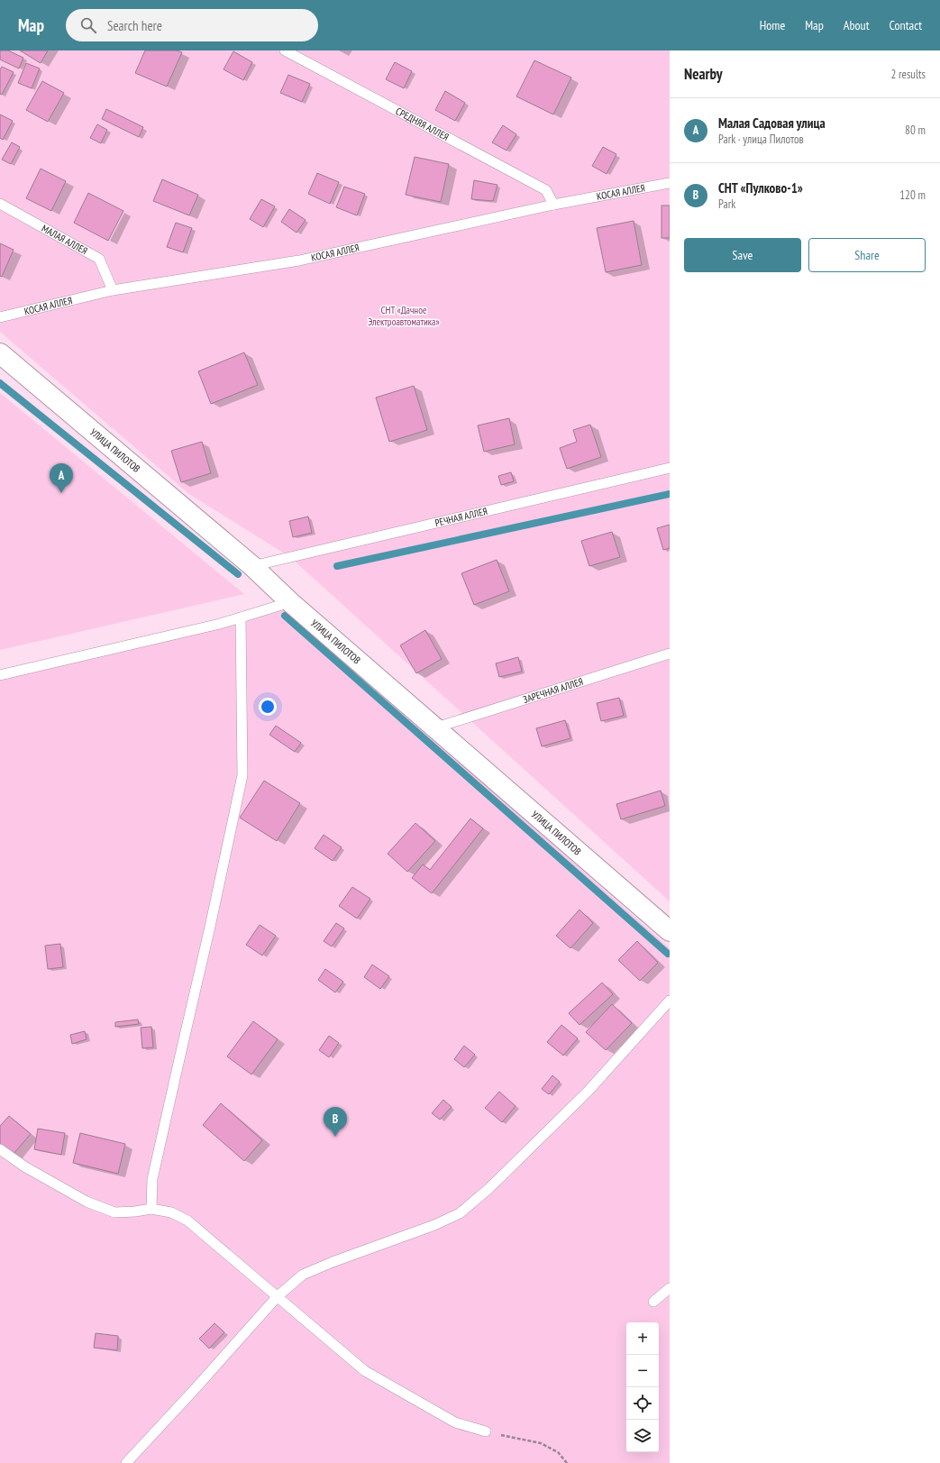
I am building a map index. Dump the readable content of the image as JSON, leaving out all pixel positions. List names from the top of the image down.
{
  "streets": {
    "street": ["УЛИЦА ПИЛОТОВ"],
    "lane": [
      "СРЕДНЯЯ АЛЛЕЯ",
      "КОСАЯ АЛЛЕЯ",
      "МАЛАЯ АЛЛЕЯ",
      "РЕЧНАЯ АЛЛЕЯ",
      "ЗАРЕЧНАЯ АЛЛЕЯ"
    ]
  },
  "crossings": [
    ["СРЕДНЯЯ АЛЛЕЯ", "КОСАЯ АЛЛЕЯ"],
    ["КОСАЯ АЛЛЕЯ", "МАЛАЯ АЛЛЕЯ"],
    ["УЛИЦА ПИЛОТОВ", "РЕЧНАЯ АЛЛЕЯ"],
    ["УЛИЦА ПИЛОТОВ", "ЗАРЕЧНАЯ АЛЛЕЯ"]
  ],
  "parks": ["СНТ «Дачное Электроавтоматика»"],
  "page": {
    "header": "Map",
    "search": "Search here",
    "nav": [
      "Home",
      "Map",
      "About",
      "Contact"
    ],
    "heading": ["Nearby", "2 results"],
    "list": [
      {
        "mark": "A",
        "name": "Малая Садовая улица",
        "note": "Park · улица Пилотов",
        "value": "80 m"
      },
      {
        "mark": "B",
        "name": "СНТ «Пулково-1»",
        "note": "Park",
        "value": "120 m"
      }
    ],
    "buttons": ["Save", "Share"],
    "pins": ["A", "B"],
    "map_buttons": ["+", "−"]
  }
}
